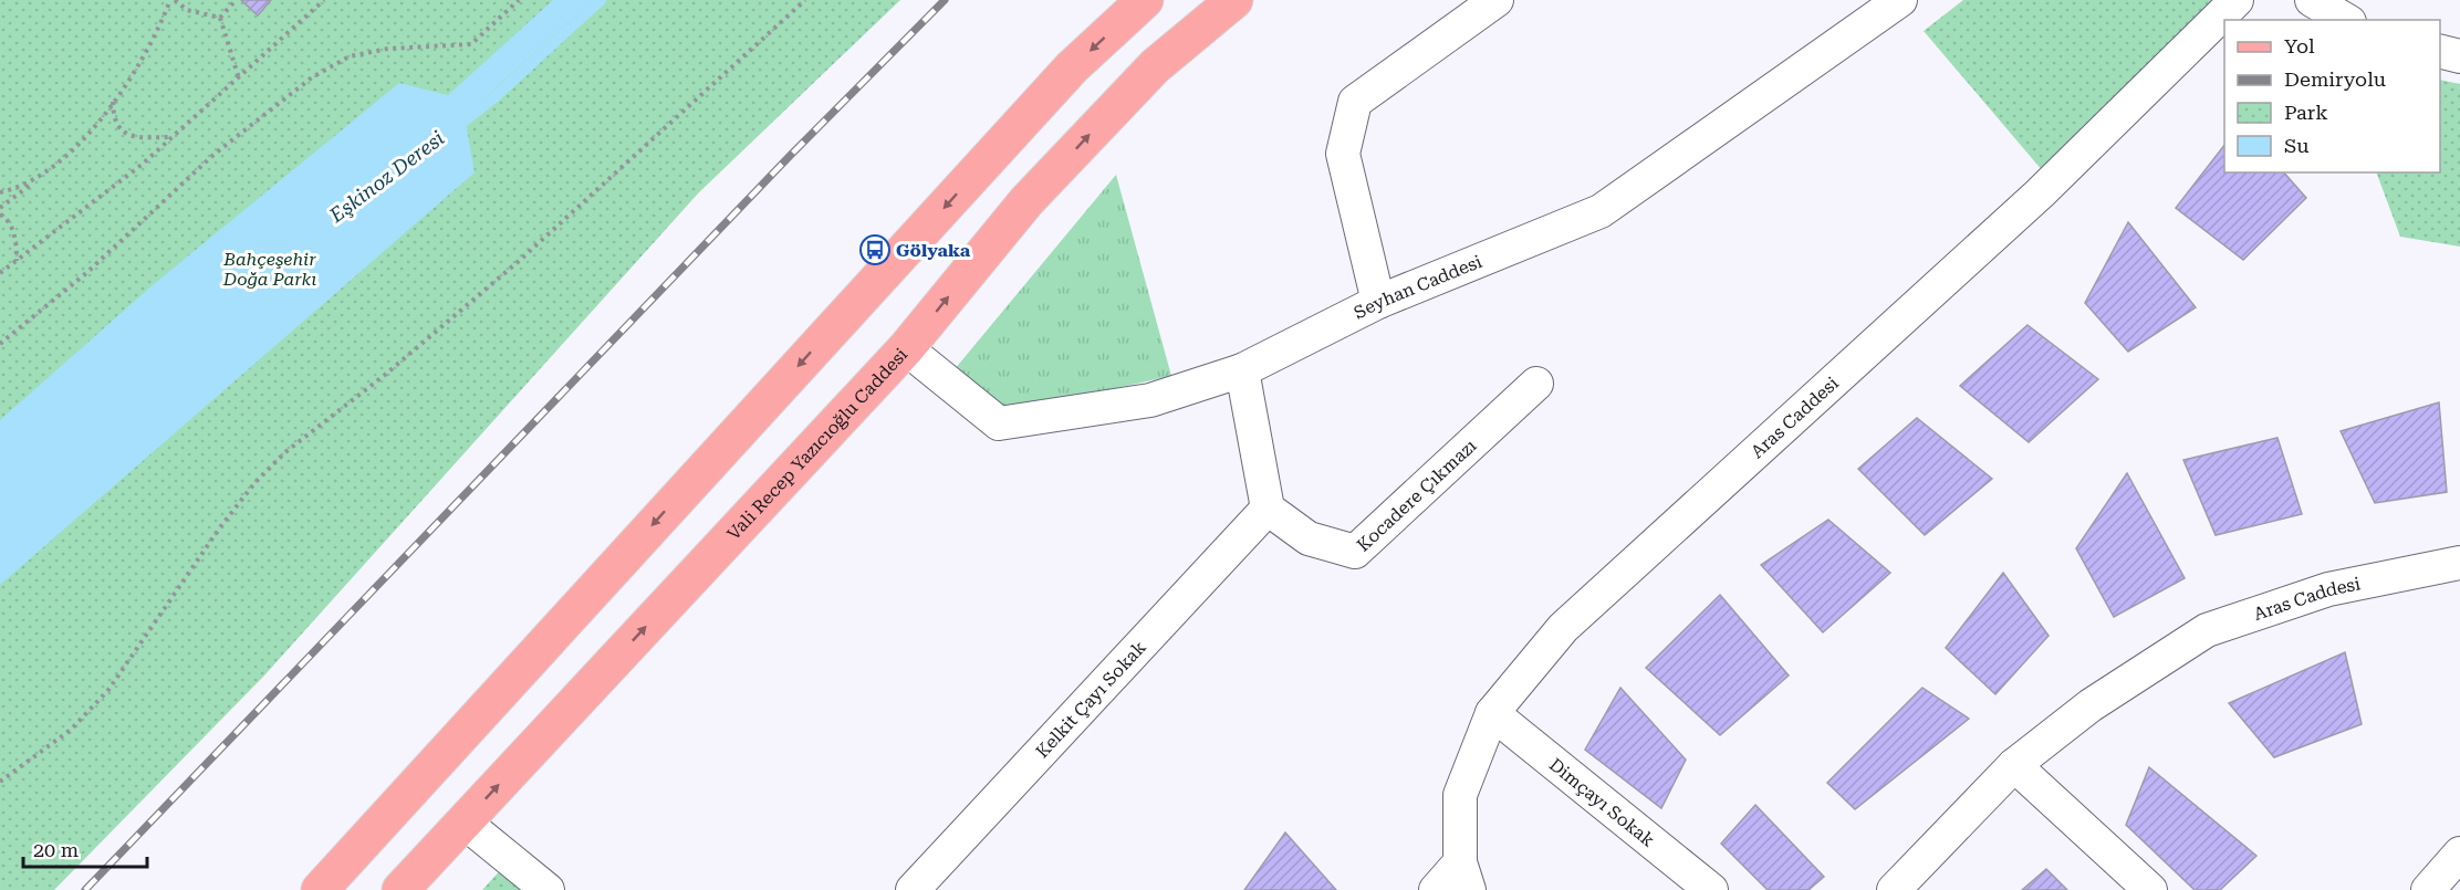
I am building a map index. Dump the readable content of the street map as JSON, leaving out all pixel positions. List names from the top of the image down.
{
  "streets": {
    "main road": ["Vali Recep Yazıcıoğlu Caddesi"],
    "street": [
      "Seyhan Caddesi",
      "Aras Caddesi",
      "Kocadere Çıkmazı",
      "Kelkit Çayı Sokak",
      "Dimçayı Sokak"
    ]
  },
  "crossings": [
    ["Seyhan Caddesi", "Vali Recep Yazıcıoğlu Caddesi"],
    ["Aras Caddesi", "Dimçayı Sokak"],
    ["Kocadere Çıkmazı", "Kelkit Çayı Sokak"]
  ],
  "water": ["Eşkinoz Deresi"],
  "parks": ["Bahçeşehir Doğa Parkı"],
  "places": {
    "bus stop": ["Gölyaka"]
  },
  "legend": [
    "Yol",
    "Demiryolu",
    "Park",
    "Su"
  ],
  "scale_bar": "20 m"
}
